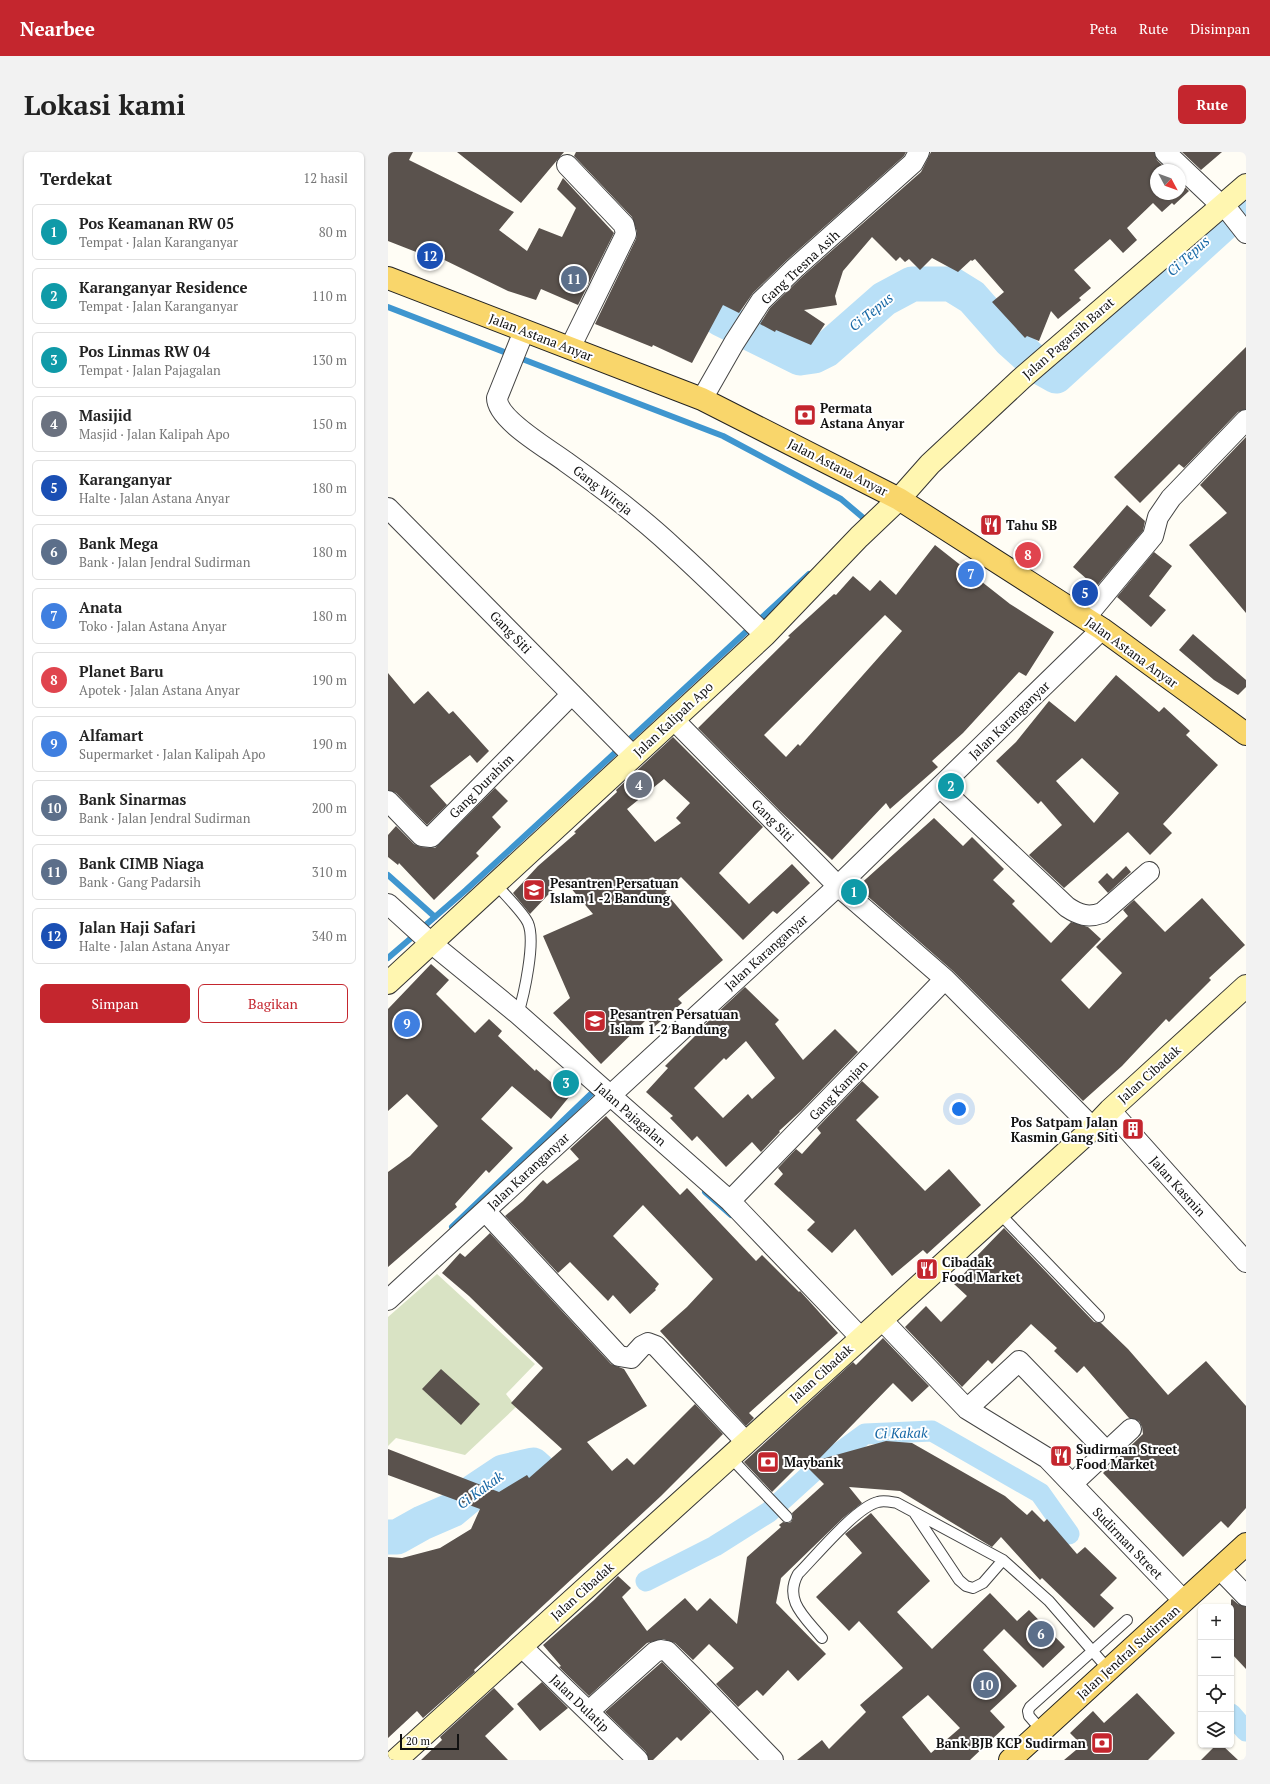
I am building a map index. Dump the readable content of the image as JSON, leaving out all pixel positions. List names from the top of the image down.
{
  "streets": {
    "main road": ["Jalan Astana Anyar", "Jalan Jendral Sudirman"],
    "street": [
      "Gang Tresna Asih",
      "Jalan Pagarsih Barat",
      "Gang Wireja",
      "Gang Siti",
      "Jalan Kalipah Apo",
      "Jalan Karanganyar",
      "Gang Durahim",
      "Jalan Cibadak",
      "Gang Kamjan",
      "Jalan Pajagalan",
      "Jalan Kasmin",
      "Sudirman Street",
      "Jalan Dulatip"
    ]
  },
  "crossings": [
    ["Gang Tresna Asih", "Jalan Astana Anyar"],
    ["Jalan Astana Anyar", "Jalan Pagarsih Barat"],
    ["Jalan Astana Anyar", "Gang Wireja"],
    ["Jalan Astana Anyar", "Jalan Kalipah Apo"],
    ["Jalan Astana Anyar", "Jalan Karanganyar"],
    ["Jalan Pagarsih Barat", "Jalan Kalipah Apo"],
    ["Gang Wireja", "Jalan Kalipah Apo"],
    ["Gang Siti", "Jalan Kalipah Apo"],
    ["Gang Siti", "Jalan Karanganyar"],
    ["Gang Siti", "Gang Durahim"],
    ["Gang Siti", "Jalan Cibadak"],
    ["Gang Siti", "Gang Kamjan"],
    ["Jalan Kalipah Apo", "Jalan Pajagalan"],
    ["Jalan Karanganyar", "Jalan Pajagalan"],
    ["Jalan Cibadak", "Jalan Pajagalan"],
    ["Jalan Cibadak", "Jalan Kasmin"],
    ["Jalan Cibadak", "Sudirman Street"],
    ["Jalan Cibadak", "Jalan Dulatip"],
    ["Gang Kamjan", "Jalan Pajagalan"],
    ["Sudirman Street", "Jalan Jendral Sudirman"]
  ],
  "water": ["Ci Tepus", "Ci Kakak"],
  "places": {
    "bank": ["Permata Astana Anyar", "Maybank", "Bank BJB KCP Sudirman"],
    "restaurant": ["Tahu SB", "Cibadak Food Market", "Sudirman Street Food Market"],
    "school or university": ["Pesantren Persatuan Islam 1 -2 Bandung", "Pesantren Persatuan Islam 1-2 Bandung"],
    "building": ["Pos Satpam Jalan Kasmin Gang Siti"]
  },
  "scale_bar": "20 m",
  "north": "bottom right",
  "page": {
    "header": "Nearbee",
    "nav": ["Peta", "Rute", "Disimpan"],
    "buttons": [
      "Rute",
      ["Simpan", "Bagikan"]
    ],
    "title": "Lokasi kami",
    "heading": ["Terdekat", "12 hasil"],
    "list": [
      {
        "mark": "1",
        "name": "Pos Keamanan RW 05",
        "note": "Tempat · Jalan Karanganyar",
        "value": "80 m"
      },
      {
        "mark": "2",
        "name": "Karanganyar Residence",
        "note": "Tempat · Jalan Karanganyar",
        "value": "110 m"
      },
      {
        "mark": "3",
        "name": "Pos Linmas RW 04",
        "note": "Tempat · Jalan Pajagalan",
        "value": "130 m"
      },
      {
        "mark": "4",
        "name": "Masijid",
        "note": "Masjid · Jalan Kalipah Apo",
        "value": "150 m"
      },
      {
        "mark": "5",
        "name": "Karanganyar",
        "note": "Halte · Jalan Astana Anyar",
        "value": "180 m"
      },
      {
        "mark": "6",
        "name": "Bank Mega",
        "note": "Bank · Jalan Jendral Sudirman",
        "value": "180 m"
      },
      {
        "mark": "7",
        "name": "Anata",
        "note": "Toko · Jalan Astana Anyar",
        "value": "180 m"
      },
      {
        "mark": "8",
        "name": "Planet Baru",
        "note": "Apotek · Jalan Astana Anyar",
        "value": "190 m"
      },
      {
        "mark": "9",
        "name": "Alfamart",
        "note": "Supermarket · Jalan Kalipah Apo",
        "value": "190 m"
      },
      {
        "mark": "10",
        "name": "Bank Sinarmas",
        "note": "Bank · Jalan Jendral Sudirman",
        "value": "200 m"
      },
      {
        "mark": "11",
        "name": "Bank CIMB Niaga",
        "note": "Bank · Gang Padarsih",
        "value": "310 m"
      },
      {
        "mark": "12",
        "name": "Jalan Haji Safari",
        "note": "Halte · Jalan Astana Anyar",
        "value": "340 m"
      }
    ],
    "pins": [
      "12",
      "11",
      "8",
      "7",
      "5",
      "4",
      "2",
      "1",
      "9",
      "3",
      "6",
      "10"
    ],
    "map_buttons": ["+", "−"],
    "scale": "20 m"
  }
}
